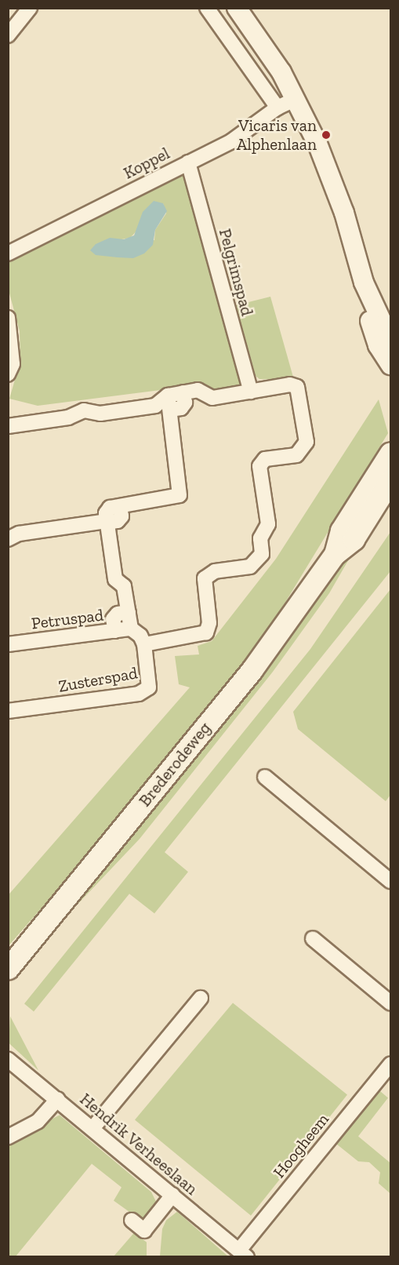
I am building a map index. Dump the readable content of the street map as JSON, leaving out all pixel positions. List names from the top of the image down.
{
  "streets": {
    "main road": ["Brederodeweg"],
    "street": [
      "Koppel",
      "Pelgrimspad",
      "Petruspad",
      "Zusterspad",
      "Hendrik Verheeslaan",
      "Hoogheem"
    ]
  },
  "crossings": [
    ["Koppel", "Pelgrimspad"],
    ["Hendrik Verheeslaan", "Hoogheem"]
  ],
  "places": ["Vicaris van Alphenlaan"]
}
